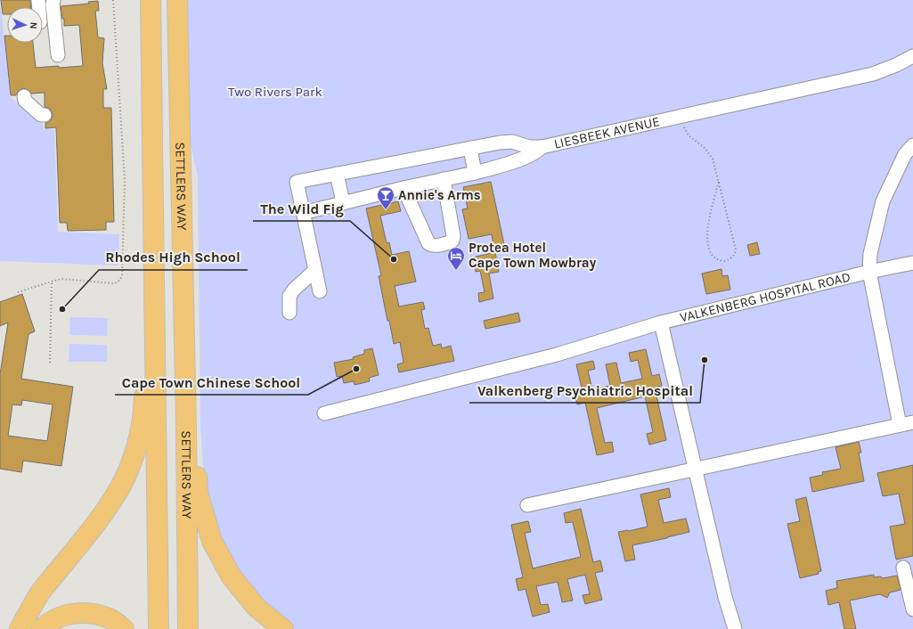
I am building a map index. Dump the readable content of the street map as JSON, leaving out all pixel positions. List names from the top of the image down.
{
  "streets": {
    "highway": ["SETTLERS WAY"],
    "lane": ["LIESBEEK AVENUE", "VALKENBERG HOSPITAL ROAD"]
  },
  "parks": ["Two Rivers Park"],
  "places": {
    "bar": ["Annie's Arms"],
    "other": [
      "The Wild Fig",
      "Rhodes High School",
      "Valkenberg Psychiatric Hospital",
      "Cape Town Chinese School"
    ],
    "hotel": ["Protea Hotel Cape Town Mowbray"]
  },
  "north": "right"
}
